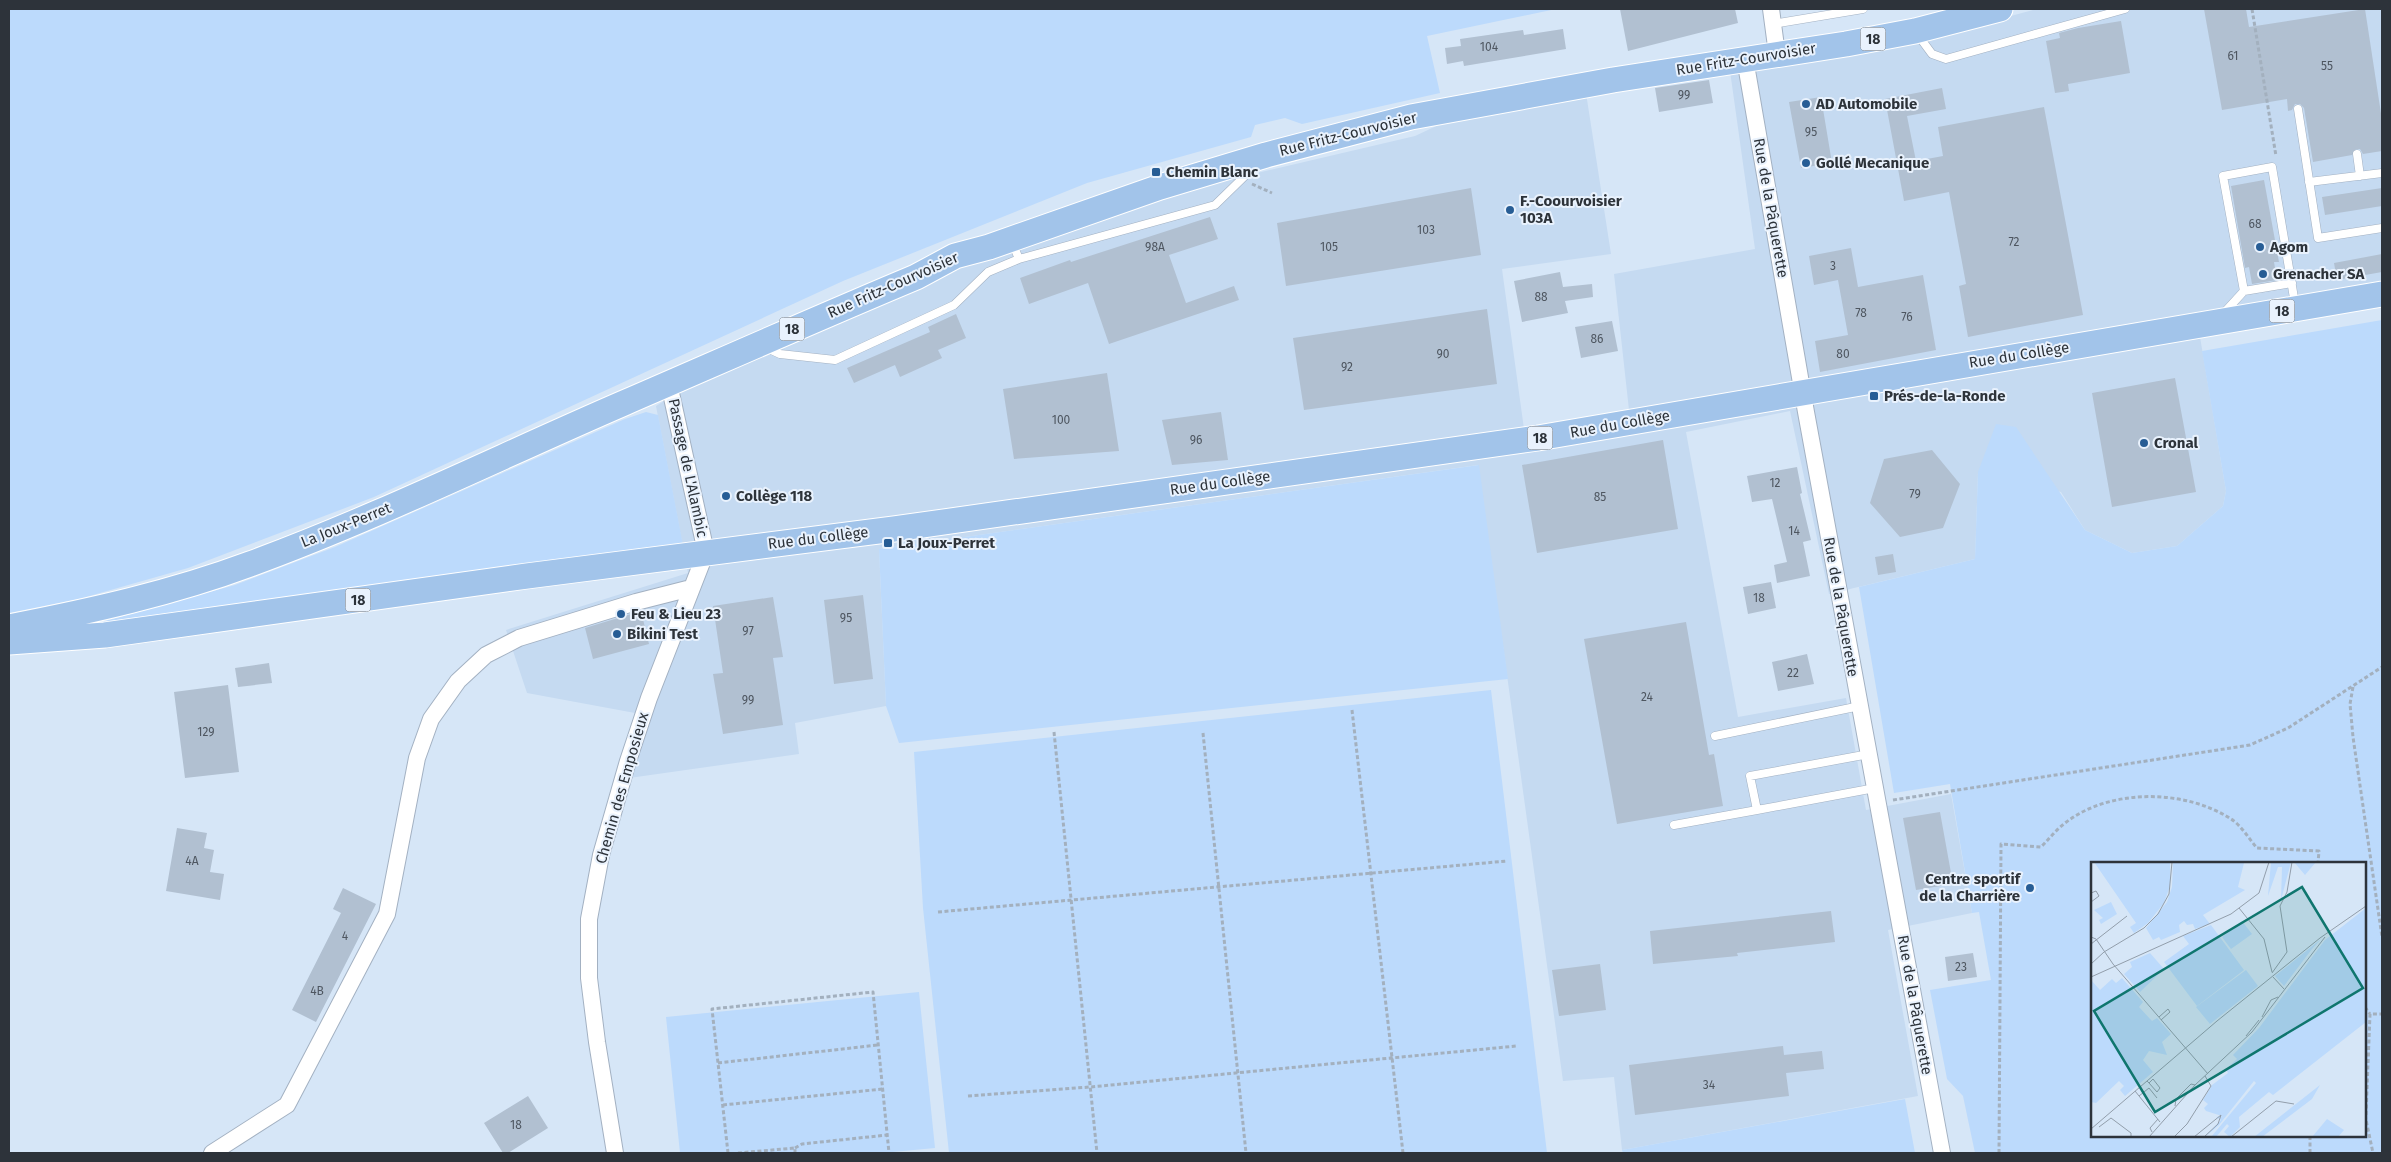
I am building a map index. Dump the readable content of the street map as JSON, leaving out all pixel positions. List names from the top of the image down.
{
  "streets": {
    "main road": [
      "18",
      "Rue Fritz-Courvoisier",
      "Rue du Collège",
      "La Joux-Perret"
    ],
    "street": ["Rue de la Pâquerette", "Passage de L'Alambic", "Chemin des Emposieux"]
  },
  "crossings": [
    ["18", "Rue du Collège"],
    ["18", "Passage de L'Alambic"],
    ["18", "Chemin des Emposieux"],
    ["Rue Fritz-Courvoisier", "Rue de la Pâquerette"],
    ["Rue Fritz-Courvoisier", "Passage de L'Alambic"],
    ["Rue Fritz-Courvoisier", "La Joux-Perret"],
    ["Rue de la Pâquerette", "Rue du Collège"],
    ["Rue du Collège", "Passage de L'Alambic"],
    ["Rue du Collège", "Chemin des Emposieux"],
    ["Passage de L'Alambic", "La Joux-Perret"],
    ["Passage de L'Alambic", "Chemin des Emposieux"]
  ],
  "places": {
    "other": [
      "AD Automobile",
      "Gollé Mecanique",
      "F.-Coourvoisier 103A",
      "Agom",
      "Grenacher SA",
      "Cronal",
      "Collège 118",
      "Feu & Lieu 23",
      "Bikini Test",
      "Centre sportif de la Charrière"
    ],
    "transit": ["Chemin Blanc", "Prés-de-la-Ronde", "La Joux-Perret"]
  },
  "house_numbers": [
    "104",
    "61",
    "55",
    "99",
    "95",
    "68",
    "103",
    "72",
    "98A",
    "105",
    "3",
    "88",
    "78",
    "76",
    "86",
    "90",
    "80",
    "92",
    "100",
    "96",
    "12",
    "79",
    "85",
    "14",
    "18",
    "95",
    "97",
    "22",
    "24",
    "99",
    "129",
    "4A",
    "4",
    "23",
    "4B",
    "34",
    "18"
  ]
}
